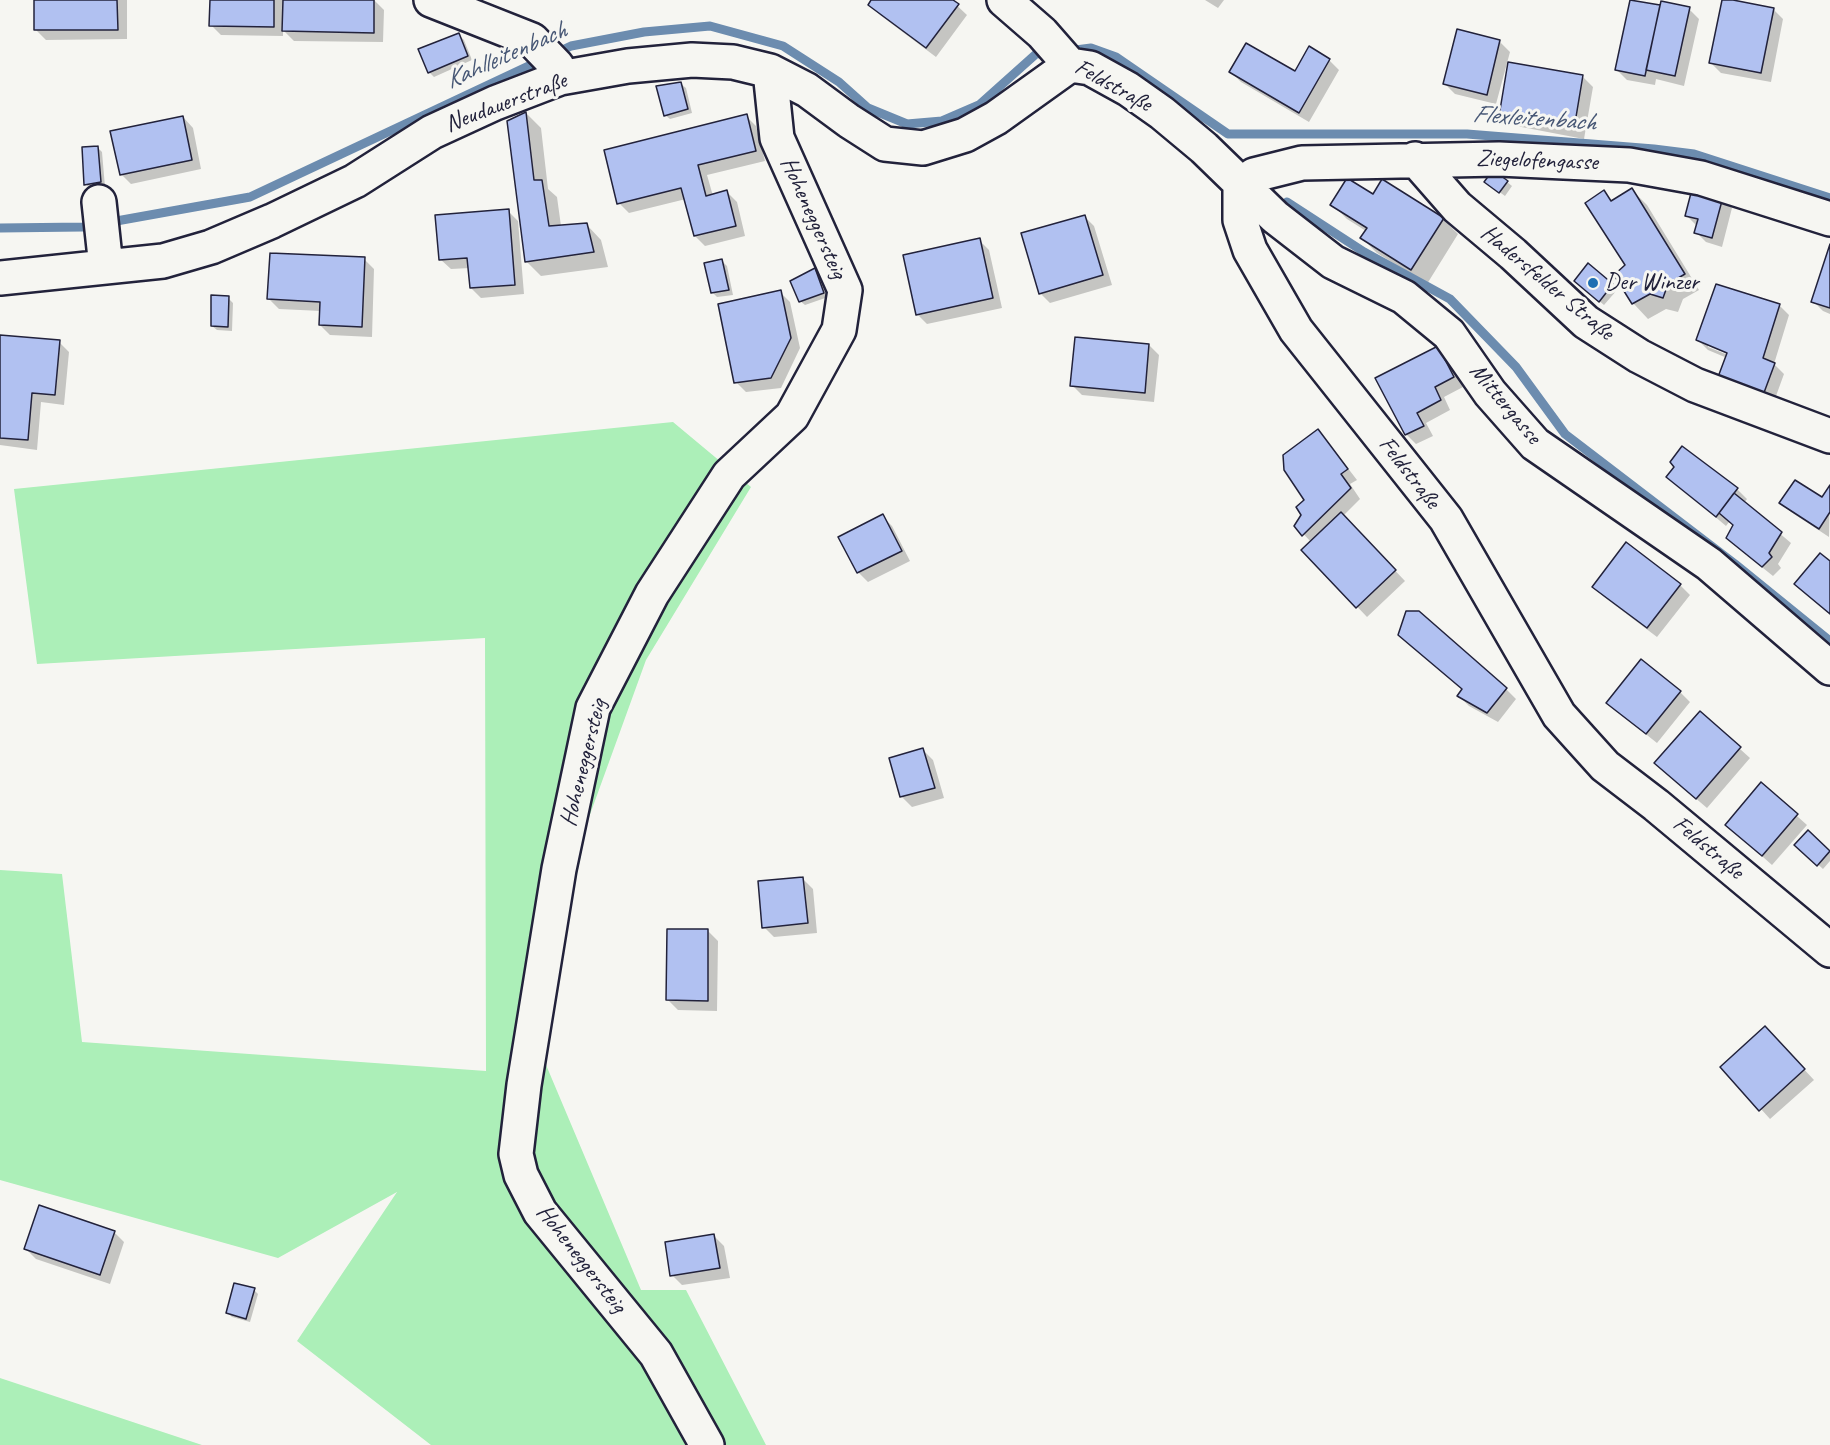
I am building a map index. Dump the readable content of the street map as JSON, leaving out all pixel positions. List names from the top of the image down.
{
  "streets": {
    "street": [
      "Feldstraße",
      "Neudauerstraße",
      "Ziegelofengasse",
      "Hoheneggersteig",
      "Hadersfelder Straße",
      "Mittergasse"
    ]
  },
  "crossings": [
    ["Feldstraße", "Neudauerstraße"],
    ["Feldstraße", "Ziegelofengasse"],
    ["Feldstraße", "Mittergasse"],
    ["Neudauerstraße", "Hoheneggersteig"],
    ["Ziegelofengasse", "Hadersfelder Straße"],
    ["Ziegelofengasse", "Mittergasse"]
  ],
  "water": ["Kahlleitenbach", "Flexleitenbach"],
  "places": ["Der Winzer"]
}
